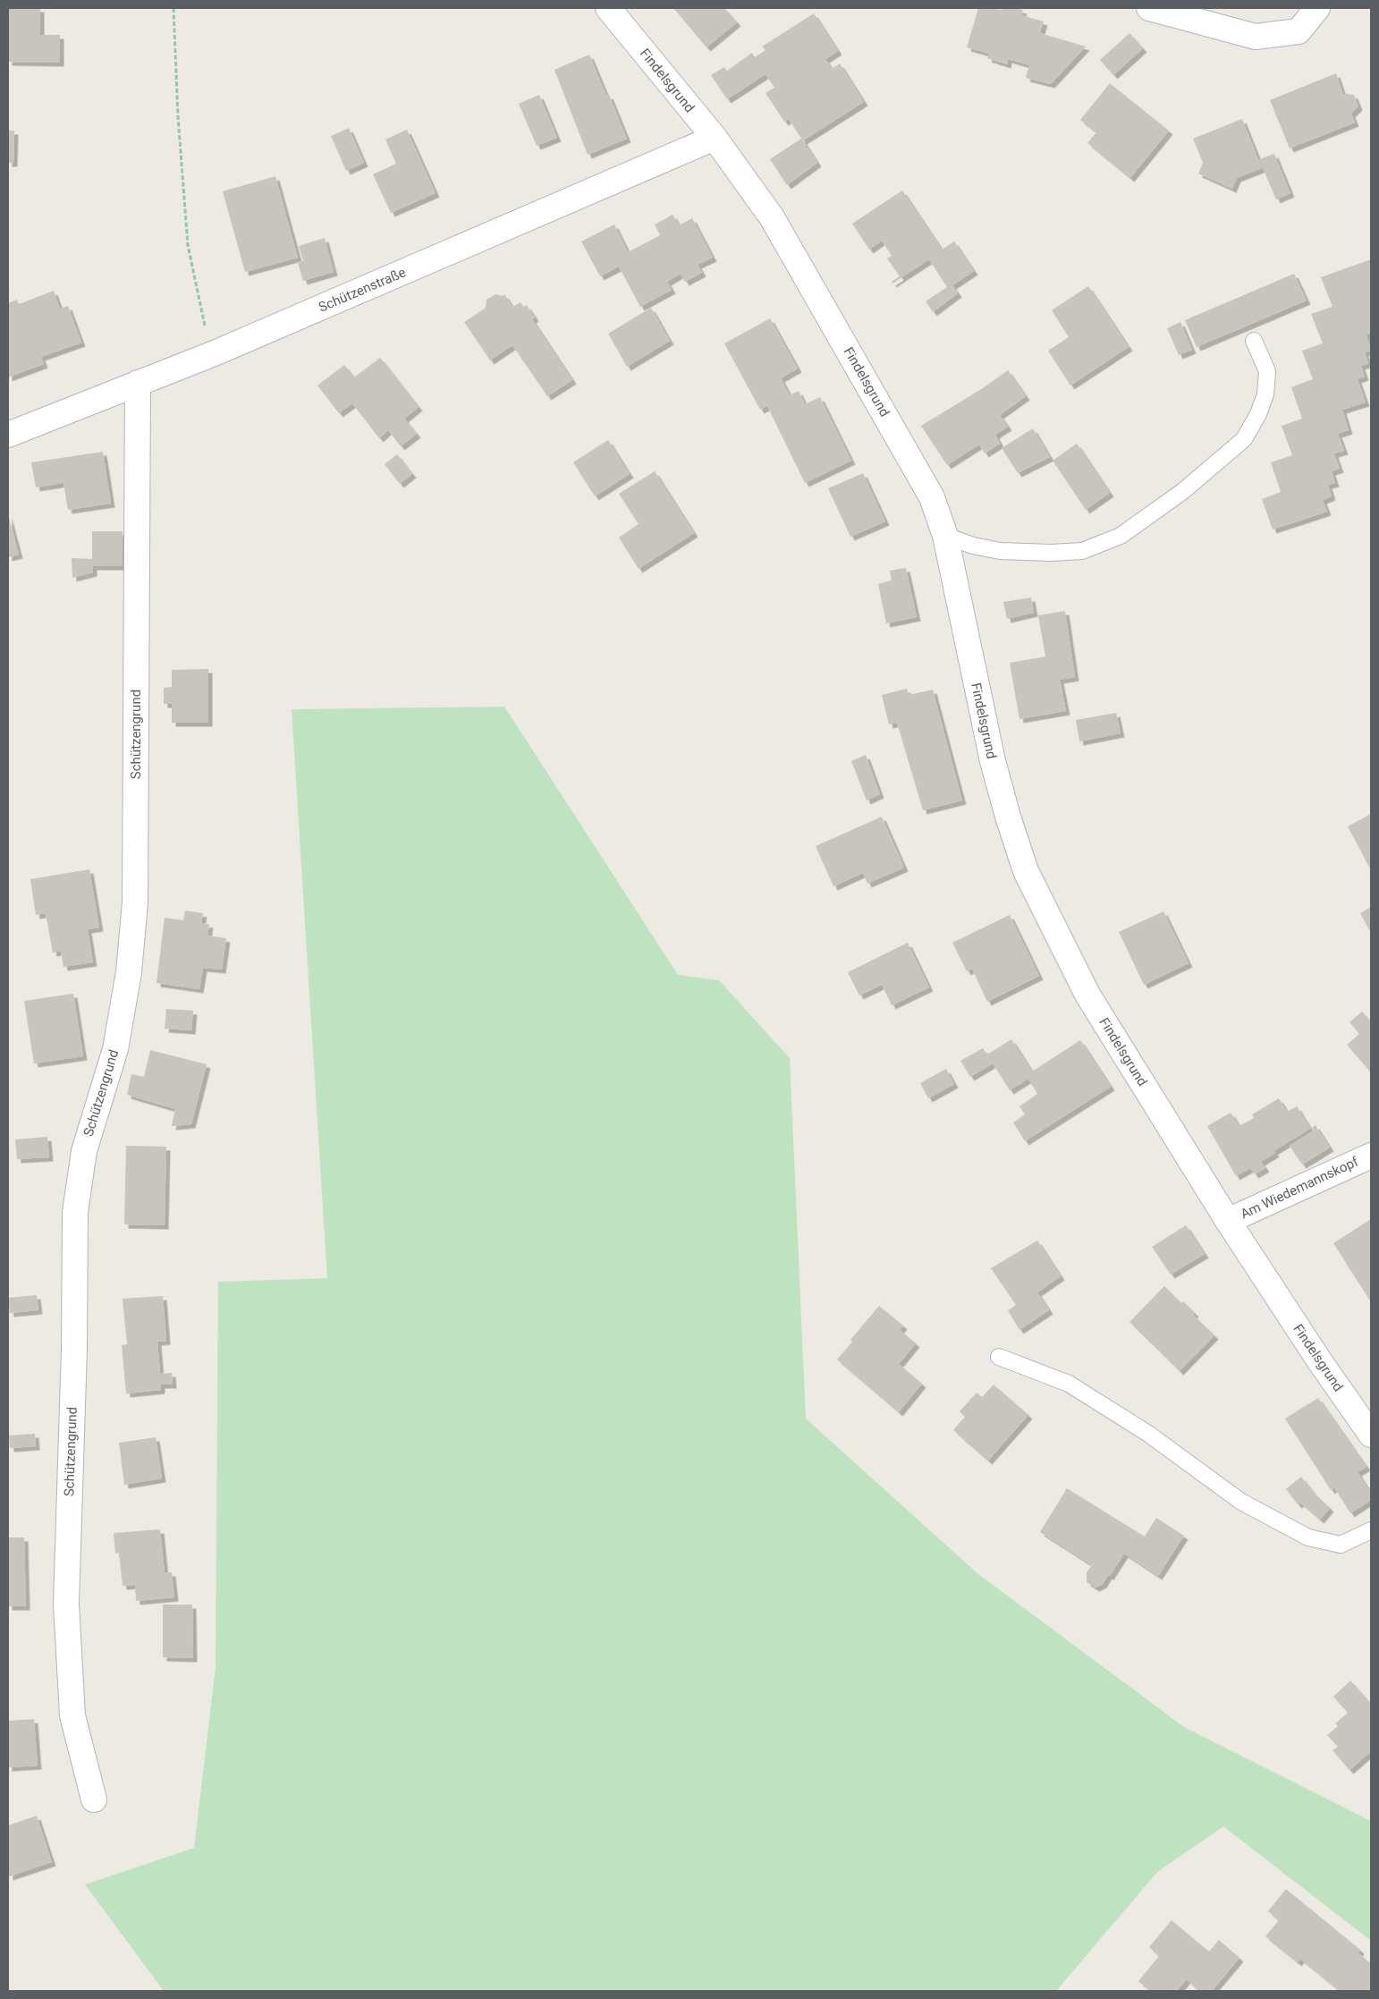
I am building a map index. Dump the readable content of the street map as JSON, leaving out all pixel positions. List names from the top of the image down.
{
  "streets": {
    "street": [
      "Findelsgrund",
      "Schützenstraße",
      "Schützengrund",
      "Am Wiedemannskopf"
    ]
  },
  "crossings": [
    ["Findelsgrund", "Schützenstraße"],
    ["Findelsgrund", "Am Wiedemannskopf"],
    ["Schützenstraße", "Schützengrund"]
  ]
}
